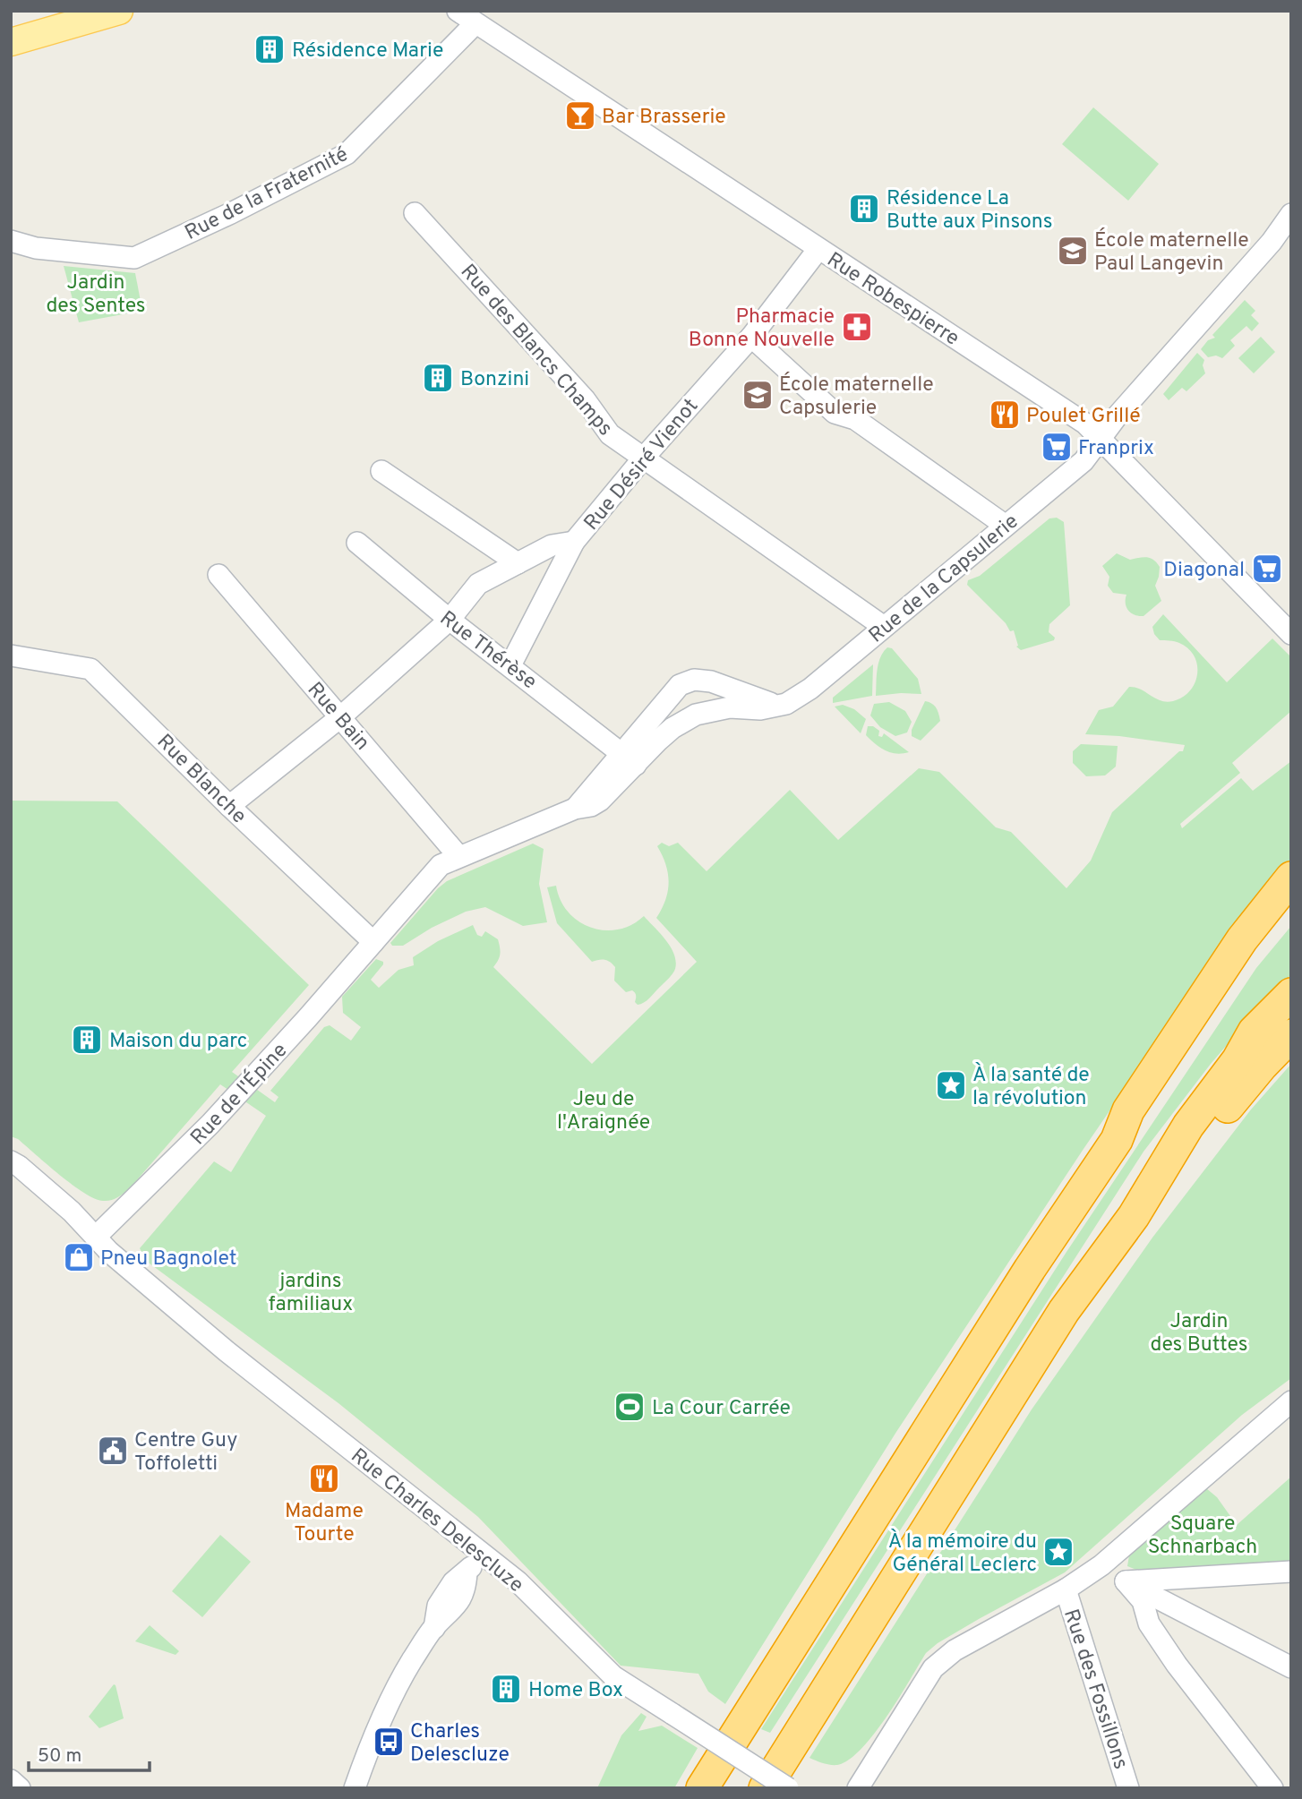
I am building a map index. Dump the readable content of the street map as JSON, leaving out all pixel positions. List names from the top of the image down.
{
  "streets": {
    "street": [
      "Rue de la Fraternité",
      "Rue Robespierre",
      "Rue des Blancs Champs",
      "Rue Désiré Vienot",
      "Rue de la Capsulerie",
      "Rue Thérèse",
      "Rue Bain",
      "Rue Blanche",
      "Rue de l'Épine",
      "Rue Charles Delescluze",
      "Rue des Fossillons"
    ]
  },
  "crossings": [
    ["Rue de la Fraternité", "Rue Robespierre"],
    ["Rue Robespierre", "Rue Désiré Vienot"],
    ["Rue Robespierre", "Rue de la Capsulerie"],
    ["Rue des Blancs Champs", "Rue Désiré Vienot"],
    ["Rue des Blancs Champs", "Rue de la Capsulerie"],
    ["Rue Désiré Vienot", "Rue Thérèse"],
    ["Rue Désiré Vienot", "Rue Bain"],
    ["Rue Désiré Vienot", "Rue Blanche"],
    ["Rue de la Capsulerie", "Rue Thérèse"],
    ["Rue de la Capsulerie", "Rue Bain"],
    ["Rue de la Capsulerie", "Rue Blanche"],
    ["Rue de la Capsulerie", "Rue de l'Épine"],
    ["Rue Blanche", "Rue de l'Épine"],
    ["Rue de l'Épine", "Rue Charles Delescluze"]
  ],
  "parks": [
    "Jardin des Sentes",
    "Jeu de l'Araignée",
    "jardins familiaux",
    "Jardin des Buttes",
    "Square Schnarbach"
  ],
  "places": {
    "building": [
      "Résidence Marie",
      "Résidence La Butte aux Pinsons",
      "Bonzini",
      "Maison du parc",
      "Home Box"
    ],
    "bar": ["Bar Brasserie"],
    "school or university": ["École maternelle Paul Langevin", "École maternelle Capsulerie"],
    "pharmacy": ["Pharmacie Bonne Nouvelle"],
    "restaurant": ["Poulet Grillé", "Madame Tourte"],
    "supermarket": ["Franprix", "Diagonal"],
    "place": ["À la santé de la révolution", "À la mémoire du Général Leclerc"],
    "shop": ["Pneu Bagnolet"],
    "sports": ["La Cour Carrée"],
    "public building": ["Centre Guy Toffoletti"],
    "bus stop": ["Charles Delescluze"]
  },
  "scale_bar": "50 m"
}
